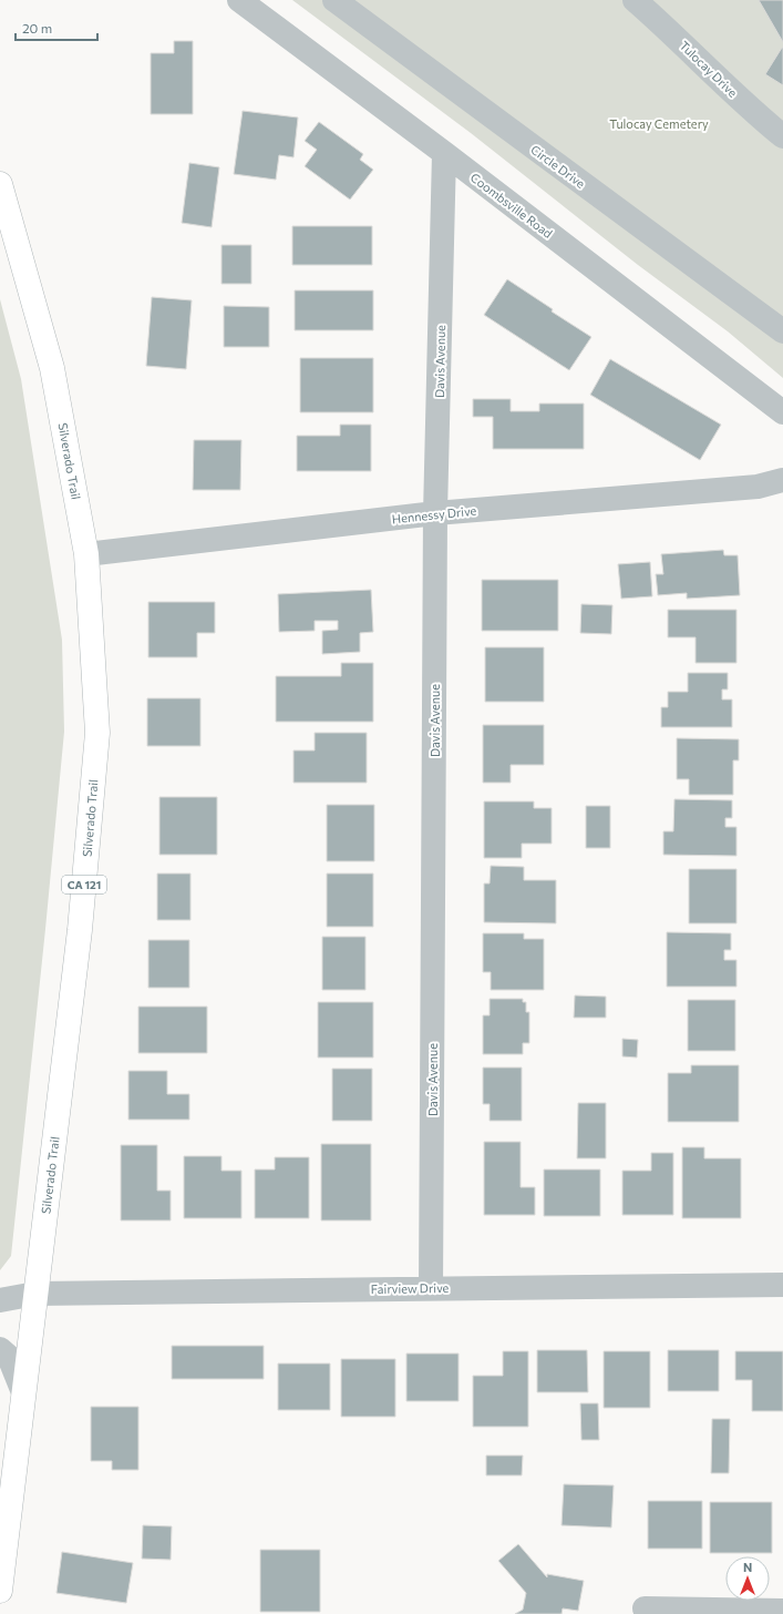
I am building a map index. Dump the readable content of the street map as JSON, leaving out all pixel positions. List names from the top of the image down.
{
  "streets": {
    "main road": ["Silverado Trail", "CA 121"],
    "street": [
      "Tulocay Drive",
      "Circle Drive",
      "Coombsville Road",
      "Davis Avenue",
      "Hennessy Drive",
      "Fairview Drive"
    ]
  },
  "crossings": [
    ["Coombsville Road", "Davis Avenue"],
    ["Davis Avenue", "Hennessy Drive"],
    ["Davis Avenue", "Fairview Drive"],
    ["Silverado Trail", "Hennessy Drive"],
    ["Silverado Trail", "Fairview Drive"]
  ],
  "parks": ["Tulocay Cemetery"],
  "scale_bar": "20 m",
  "north": "top"
}
